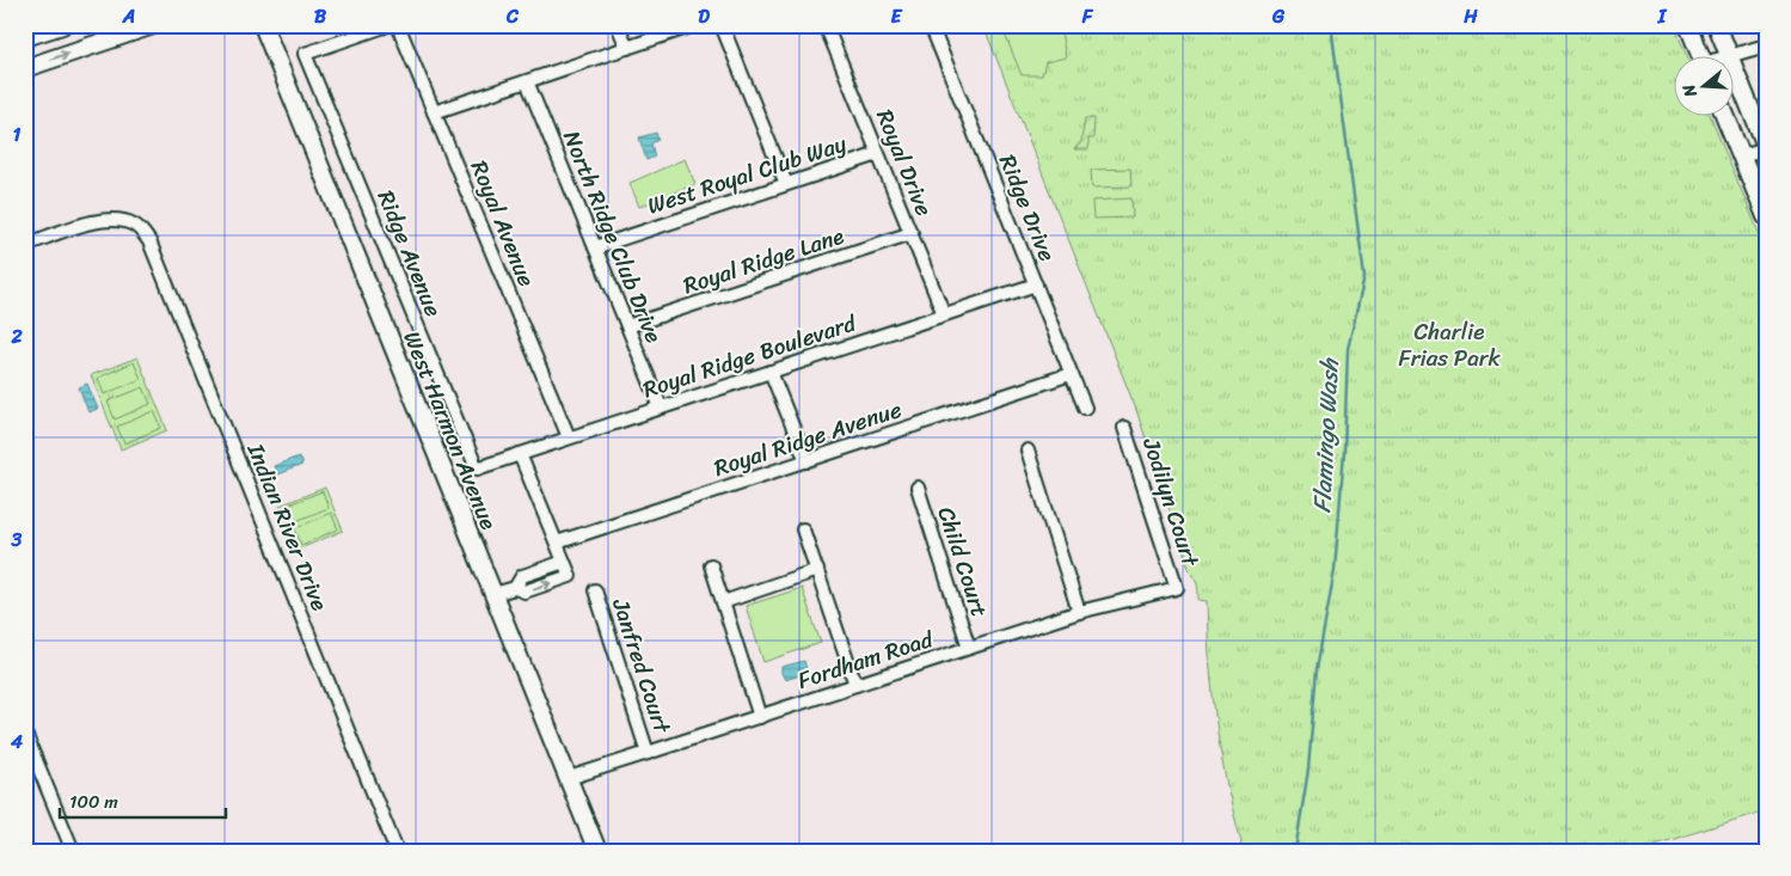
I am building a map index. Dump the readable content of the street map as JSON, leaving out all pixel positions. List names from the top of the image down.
{
  "streets": {
    "main road": ["West Harmon Avenue"],
    "street": [
      "Royal Drive",
      "West Royal Club Way",
      "Ridge Drive",
      "Royal Avenue",
      "North Ridge Club Drive",
      "Ridge Avenue",
      "Royal Ridge Lane",
      "Royal Ridge Boulevard",
      "Royal Ridge Avenue",
      "Jodilyn Court",
      "Indian River Drive",
      "Child Court",
      "Fordham Road",
      "Janfred Court"
    ]
  },
  "crossings": [
    ["Royal Drive", "West Royal Club Way"],
    ["Royal Drive", "Royal Ridge Lane"],
    ["Royal Drive", "Royal Ridge Boulevard"],
    ["West Royal Club Way", "North Ridge Club Drive"],
    ["Ridge Drive", "Royal Ridge Boulevard"],
    ["Ridge Drive", "Royal Ridge Avenue"],
    ["Royal Avenue", "Royal Ridge Boulevard"],
    ["North Ridge Club Drive", "Royal Ridge Lane"],
    ["North Ridge Club Drive", "Royal Ridge Boulevard"],
    ["Ridge Avenue", "Royal Ridge Boulevard"],
    ["West Harmon Avenue", "Fordham Road"],
    ["Jodilyn Court", "Fordham Road"],
    ["Child Court", "Fordham Road"],
    ["Fordham Road", "Janfred Court"]
  ],
  "water": ["Flamingo Wash"],
  "parks": ["Charlie Frias Park"],
  "scale_bar": "100 m",
  "north": "left",
  "grid": {
    "columns": [
      "A",
      "B",
      "C",
      "D",
      "E",
      "F",
      "G",
      "H",
      "I"
    ],
    "rows": [
      "1",
      "2",
      "3",
      "4"
    ]
  }
}
